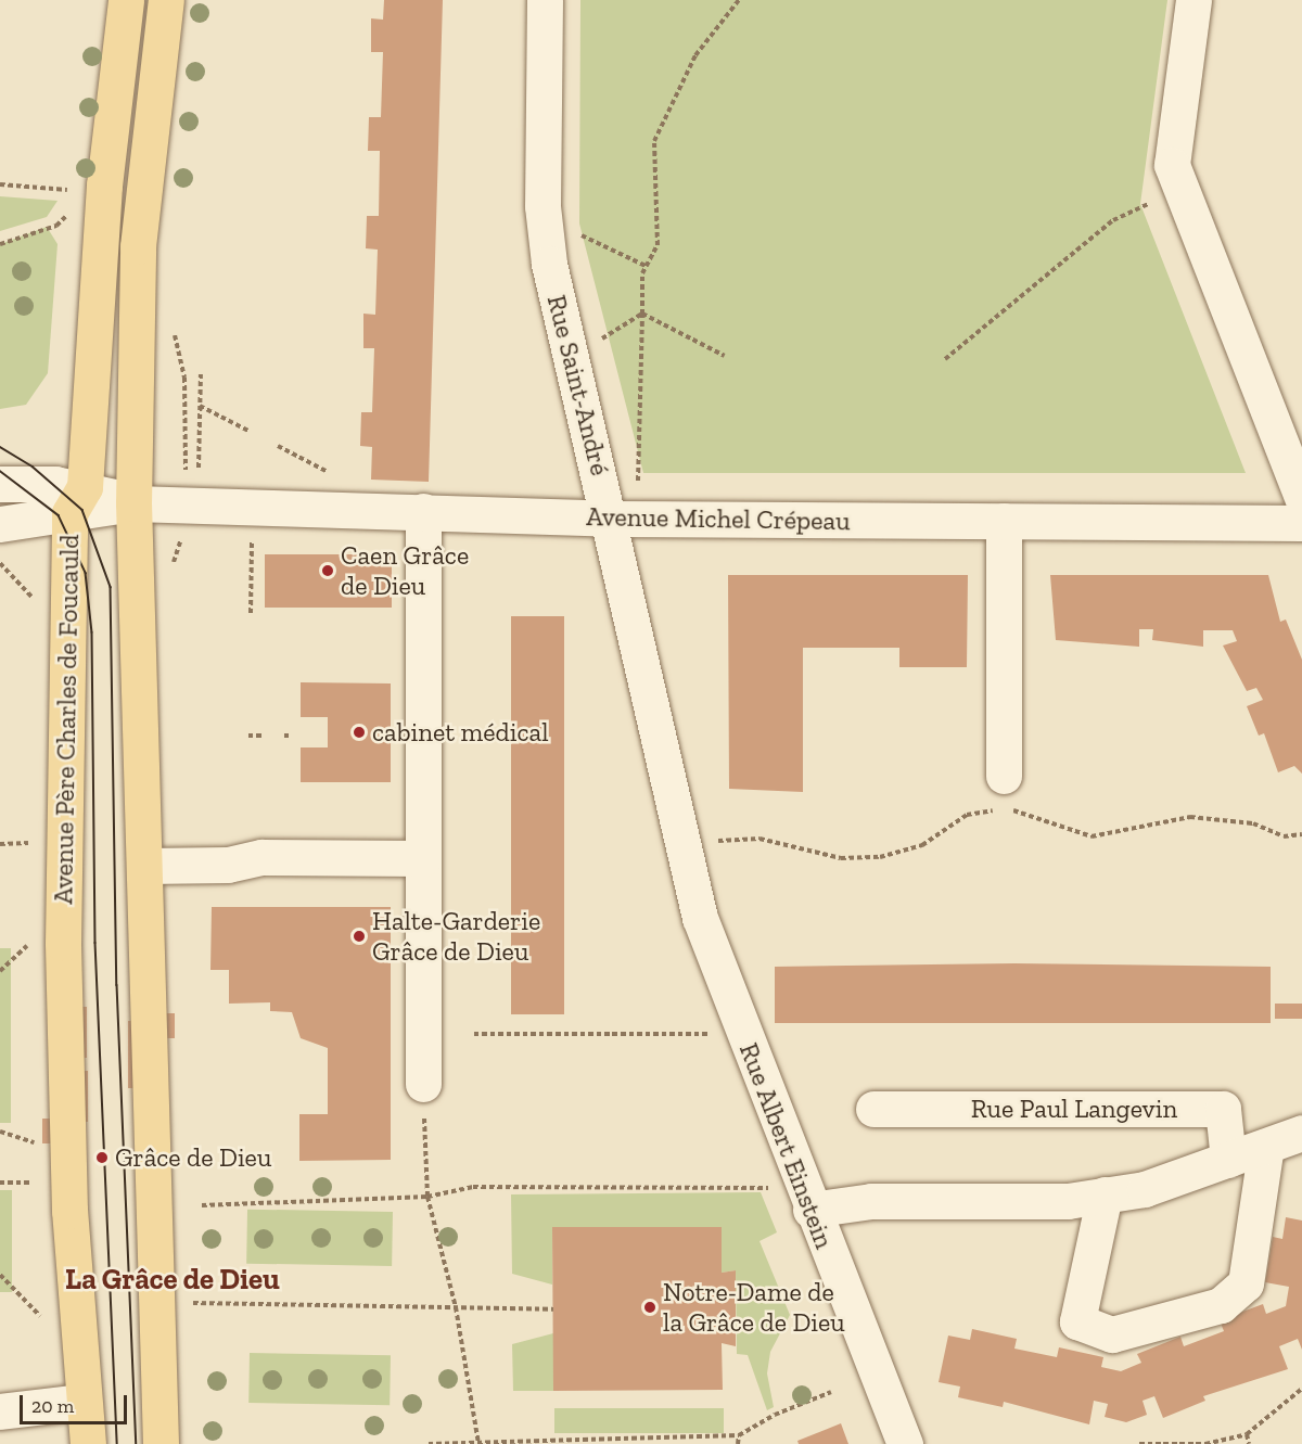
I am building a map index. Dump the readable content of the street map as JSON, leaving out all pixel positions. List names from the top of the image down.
{
  "streets": {
    "main road": ["Avenue Père Charles de Foucauld"],
    "street": [
      "Rue Saint-André",
      "Avenue Michel Crépeau",
      "Rue Paul Langevin",
      "Rue Albert Einstein"
    ]
  },
  "crossings": [
    ["Rue Saint-André", "Avenue Michel Crépeau"],
    ["Rue Saint-André", "Rue Albert Einstein"],
    ["Avenue Michel Crépeau", "Avenue Père Charles de Foucauld"]
  ],
  "districts": ["La Grâce de Dieu"],
  "places": [
    "Caen Grâce de Dieu",
    "cabinet médical",
    "Halte-Garderie Grâce de Dieu",
    "Grâce de Dieu",
    "Notre-Dame de la Grâce de Dieu"
  ],
  "scale_bar": "20 m"
}
